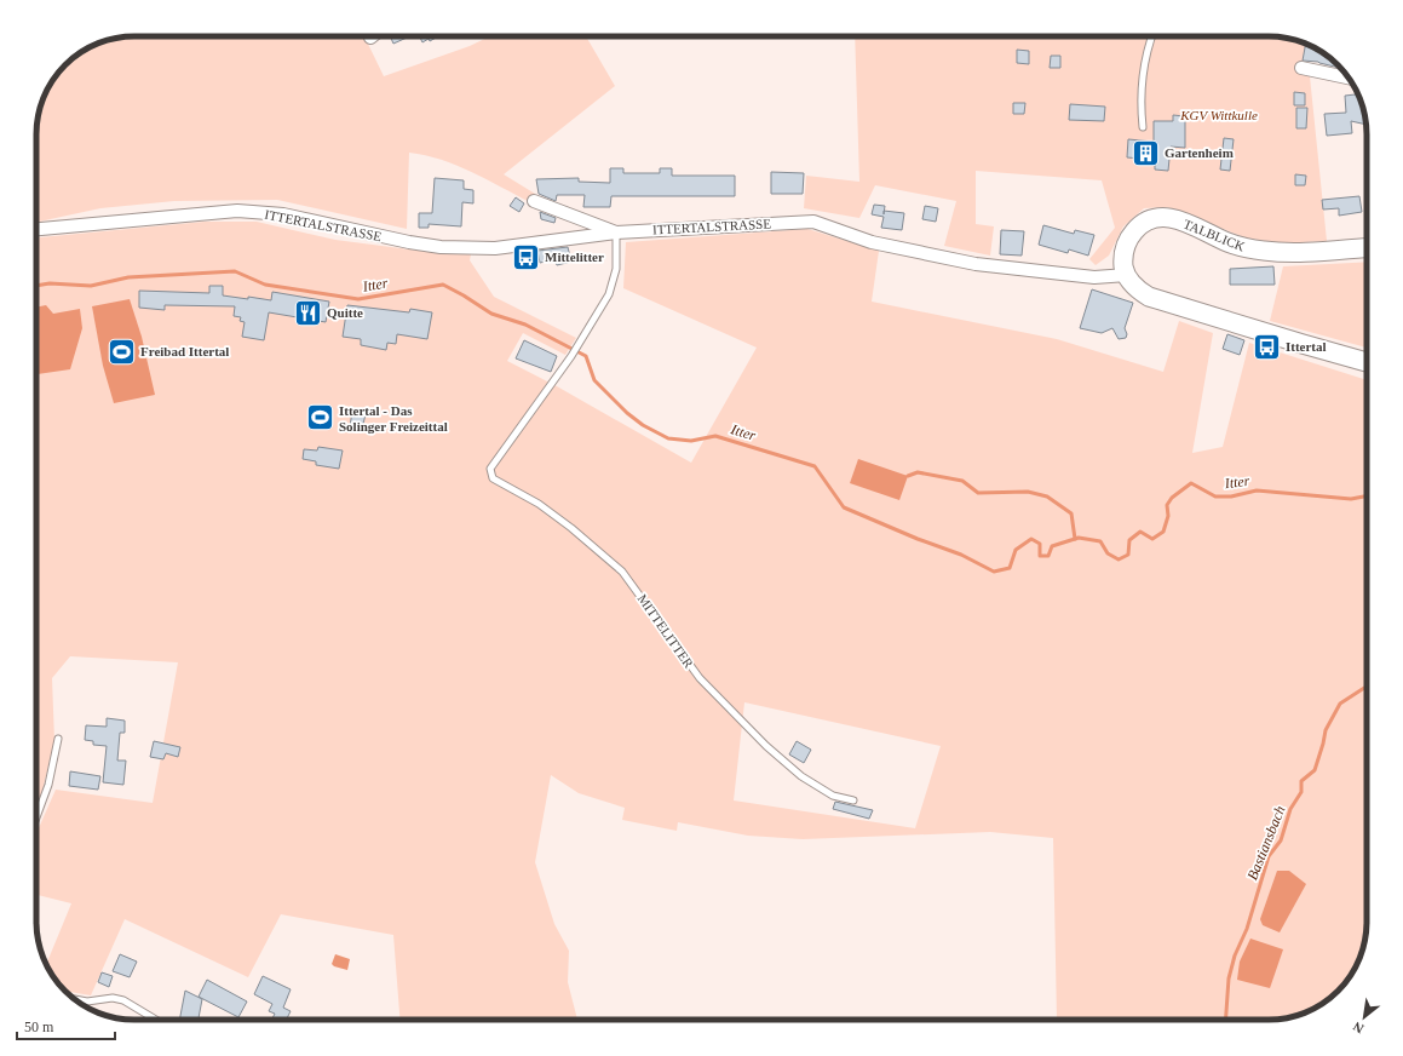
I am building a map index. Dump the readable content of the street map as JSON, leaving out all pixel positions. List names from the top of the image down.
{
  "streets": {
    "main road": ["TALBLICK"],
    "street": ["ITTERTALSTRASSE"],
    "lane": ["MITTELITTER"]
  },
  "crossings": [
    ["ITTERTALSTRASSE", "TALBLICK"],
    ["ITTERTALSTRASSE", "MITTELITTER"]
  ],
  "water": ["Itter", "Bastiansbach"],
  "parks": ["KGV Wittkulle"],
  "places": {
    "building": ["Gartenheim"],
    "bus stop": ["Mittelitter", "Ittertal"],
    "restaurant": ["Quitte"],
    "sports": ["Freibad Ittertal", "Ittertal - Das Solinger Freizeittal"]
  },
  "scale_bar": "50 m",
  "north": "bottom left"
}
